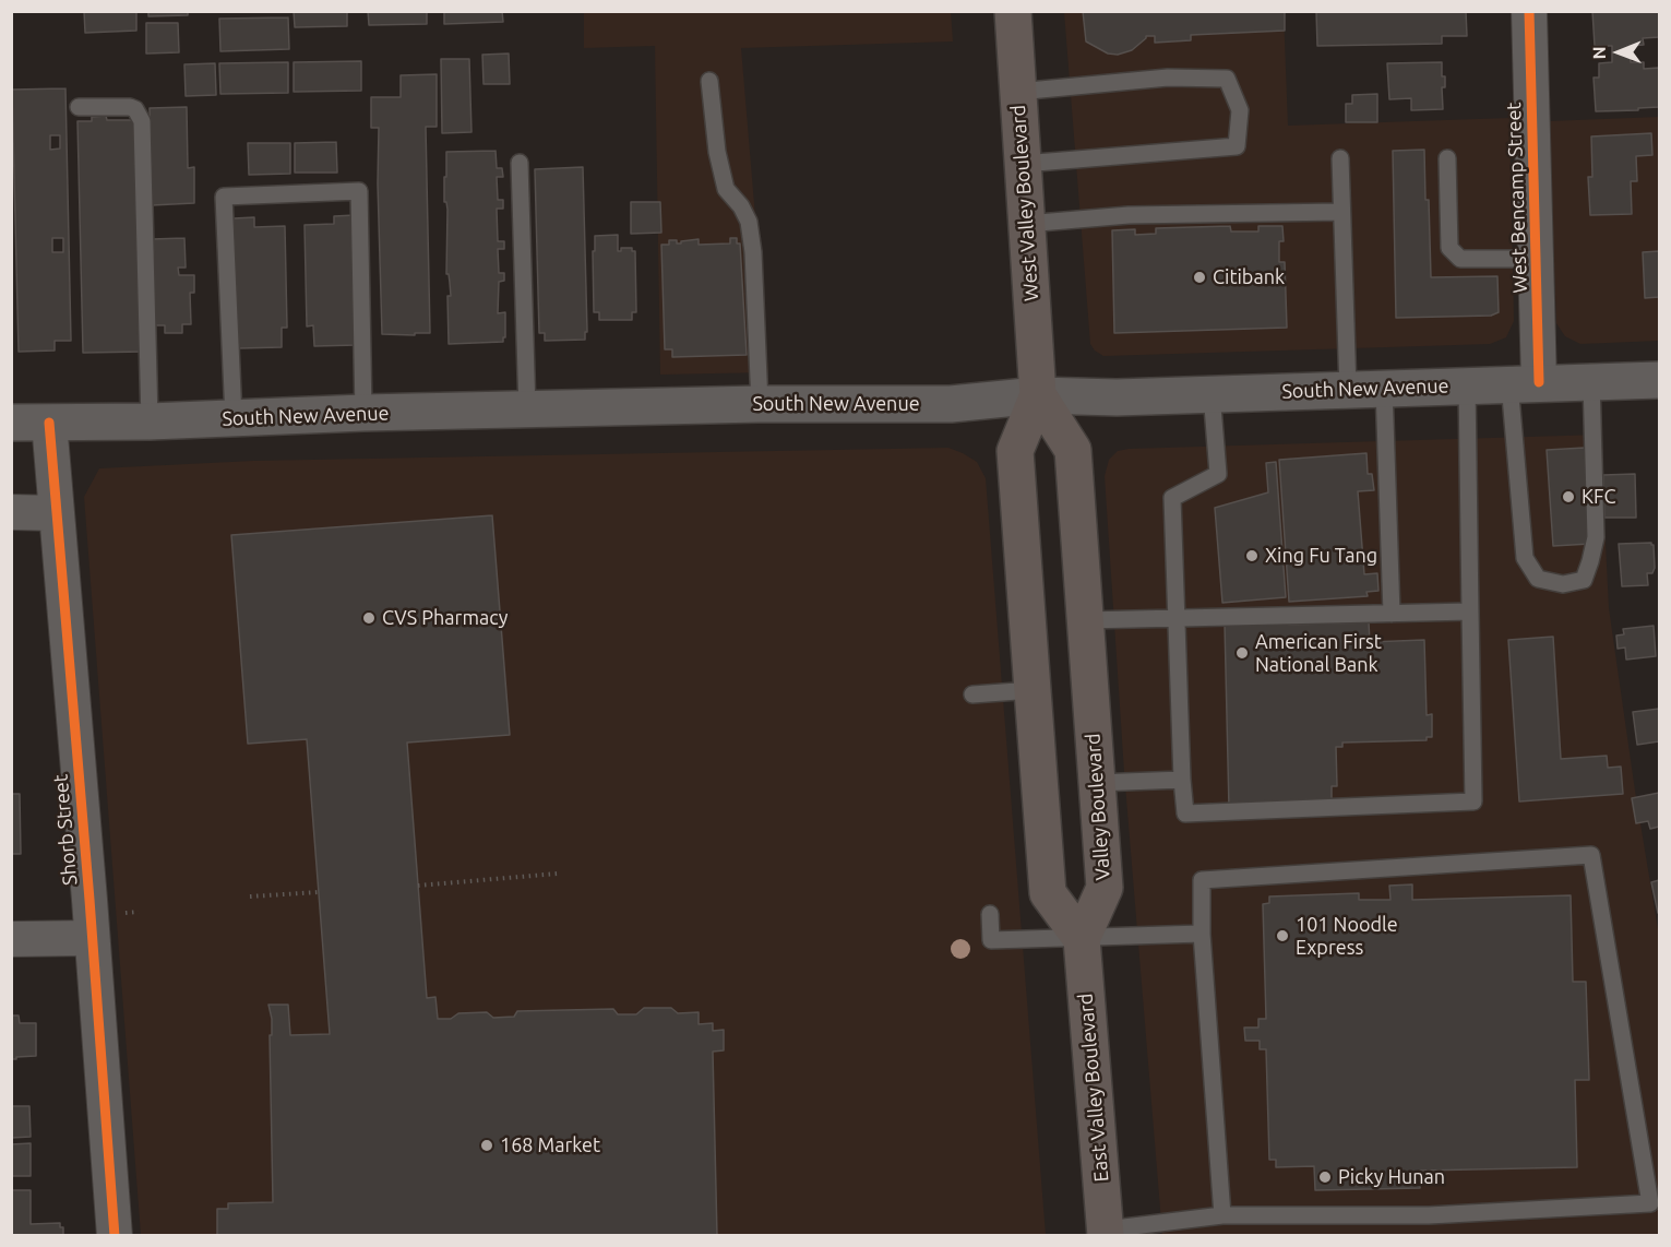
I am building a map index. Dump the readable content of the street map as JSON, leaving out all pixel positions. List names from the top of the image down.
{
  "streets": {
    "main road": [
      "West Valley Boulevard",
      "South New Avenue",
      "Valley Boulevard",
      "East Valley Boulevard"
    ],
    "street": ["West Bencamp Street", "Shorb Street"]
  },
  "crossings": [
    ["West Bencamp Street", "South New Avenue"],
    ["West Valley Boulevard", "South New Avenue"],
    ["West Valley Boulevard", "Valley Boulevard"],
    ["South New Avenue", "Valley Boulevard"],
    ["South New Avenue", "Shorb Street"],
    ["Valley Boulevard", "East Valley Boulevard"]
  ],
  "places": [
    "Citibank",
    "KFC",
    "Xing Fu Tang",
    "CVS Pharmacy",
    "American First National Bank",
    "101 Noodle Express",
    "168 Market",
    "Picky Hunan"
  ],
  "north": "left"
}
